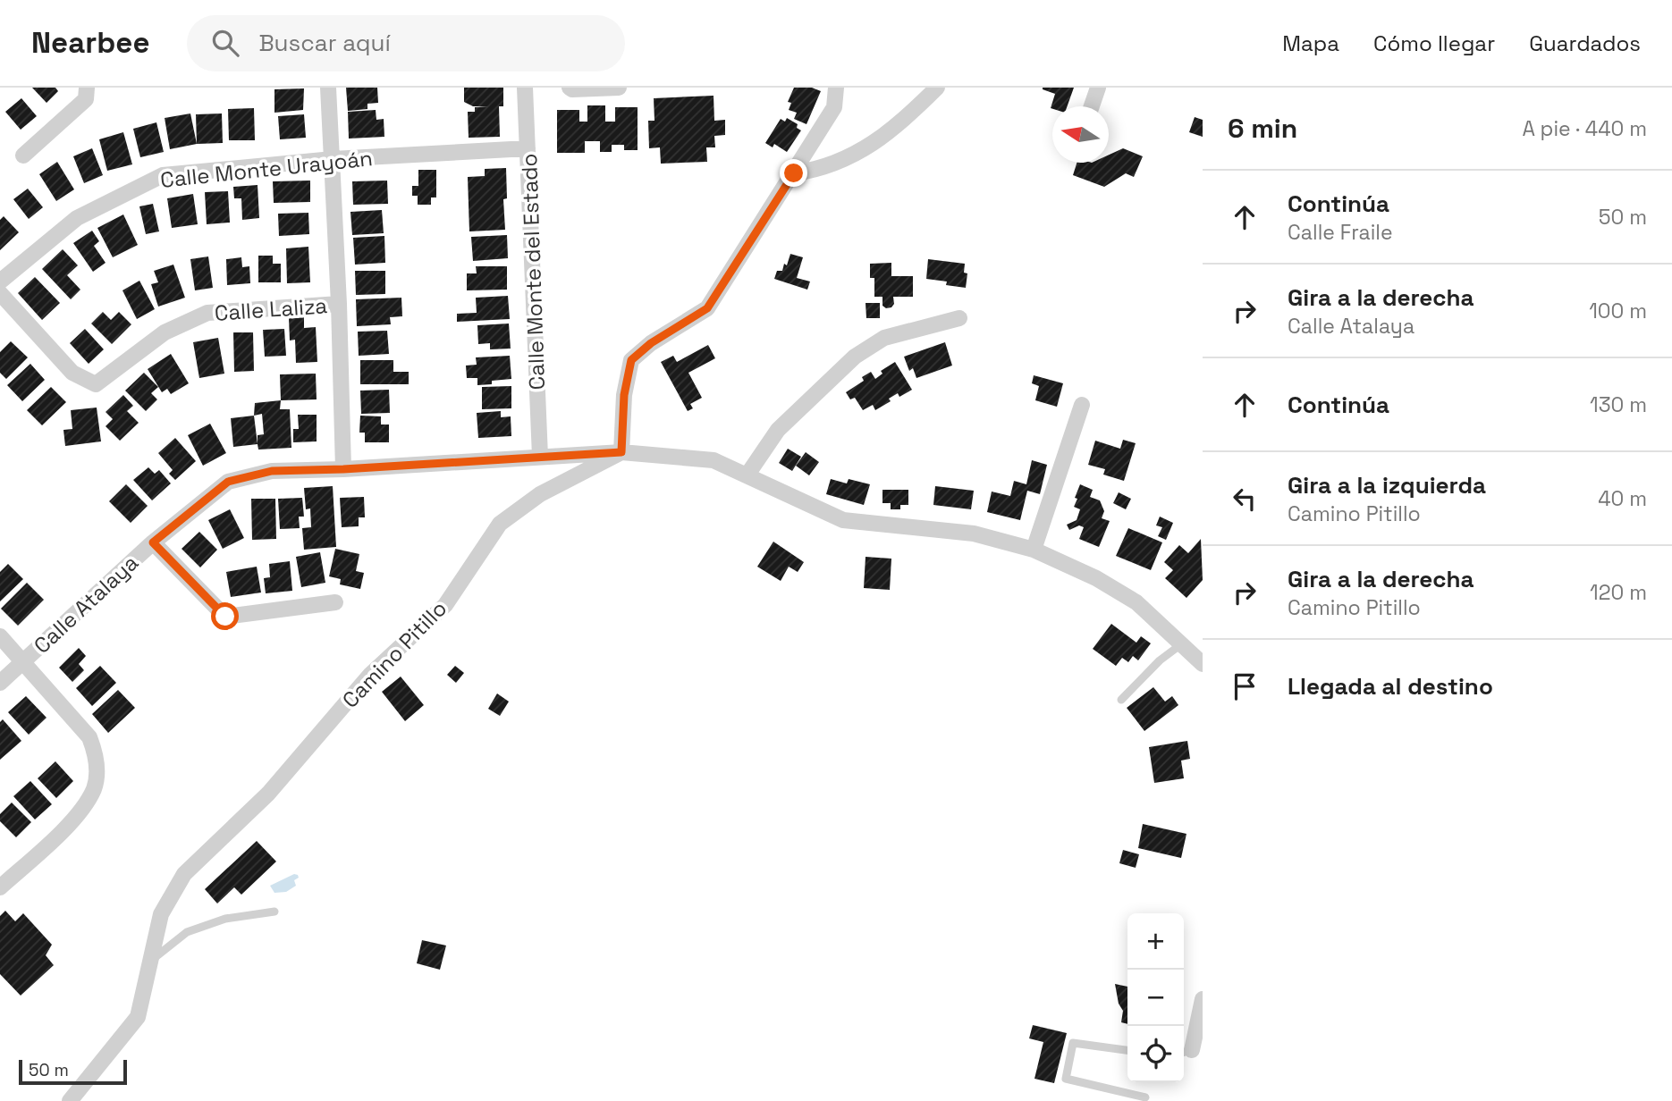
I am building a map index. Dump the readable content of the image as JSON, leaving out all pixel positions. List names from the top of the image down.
{
  "streets": {
    "street": [
      "Calle Monte Urayoán",
      "Calle Monte del Estado",
      "Calle Laliza",
      "Calle Atalaya",
      "Camino Pitillo"
    ]
  },
  "crossings": [
    ["Calle Monte Urayoán", "Calle Monte del Estado"],
    ["Calle Monte del Estado", "Calle Atalaya"],
    ["Calle Atalaya", "Camino Pitillo"]
  ],
  "scale_bar": "50 m",
  "north": "left",
  "page": {
    "header": "Nearbee",
    "search": "Buscar aquí",
    "nav": ["Mapa", "Cómo llegar", "Guardados"],
    "heading": ["6 min", "A pie · 440 m"],
    "list": [
      ["Continúa", "Calle Fraile", "50 m"],
      ["Gira a la derecha", "Calle Atalaya", "100 m"],
      ["Continúa", "130 m"],
      ["Gira a la izquierda", "Camino Pitillo", "40 m"],
      ["Gira a la derecha", "Camino Pitillo", "120 m"],
      "Llegada al destino"
    ],
    "map_buttons": ["+", "−"],
    "scale": "50 m"
  }
}
